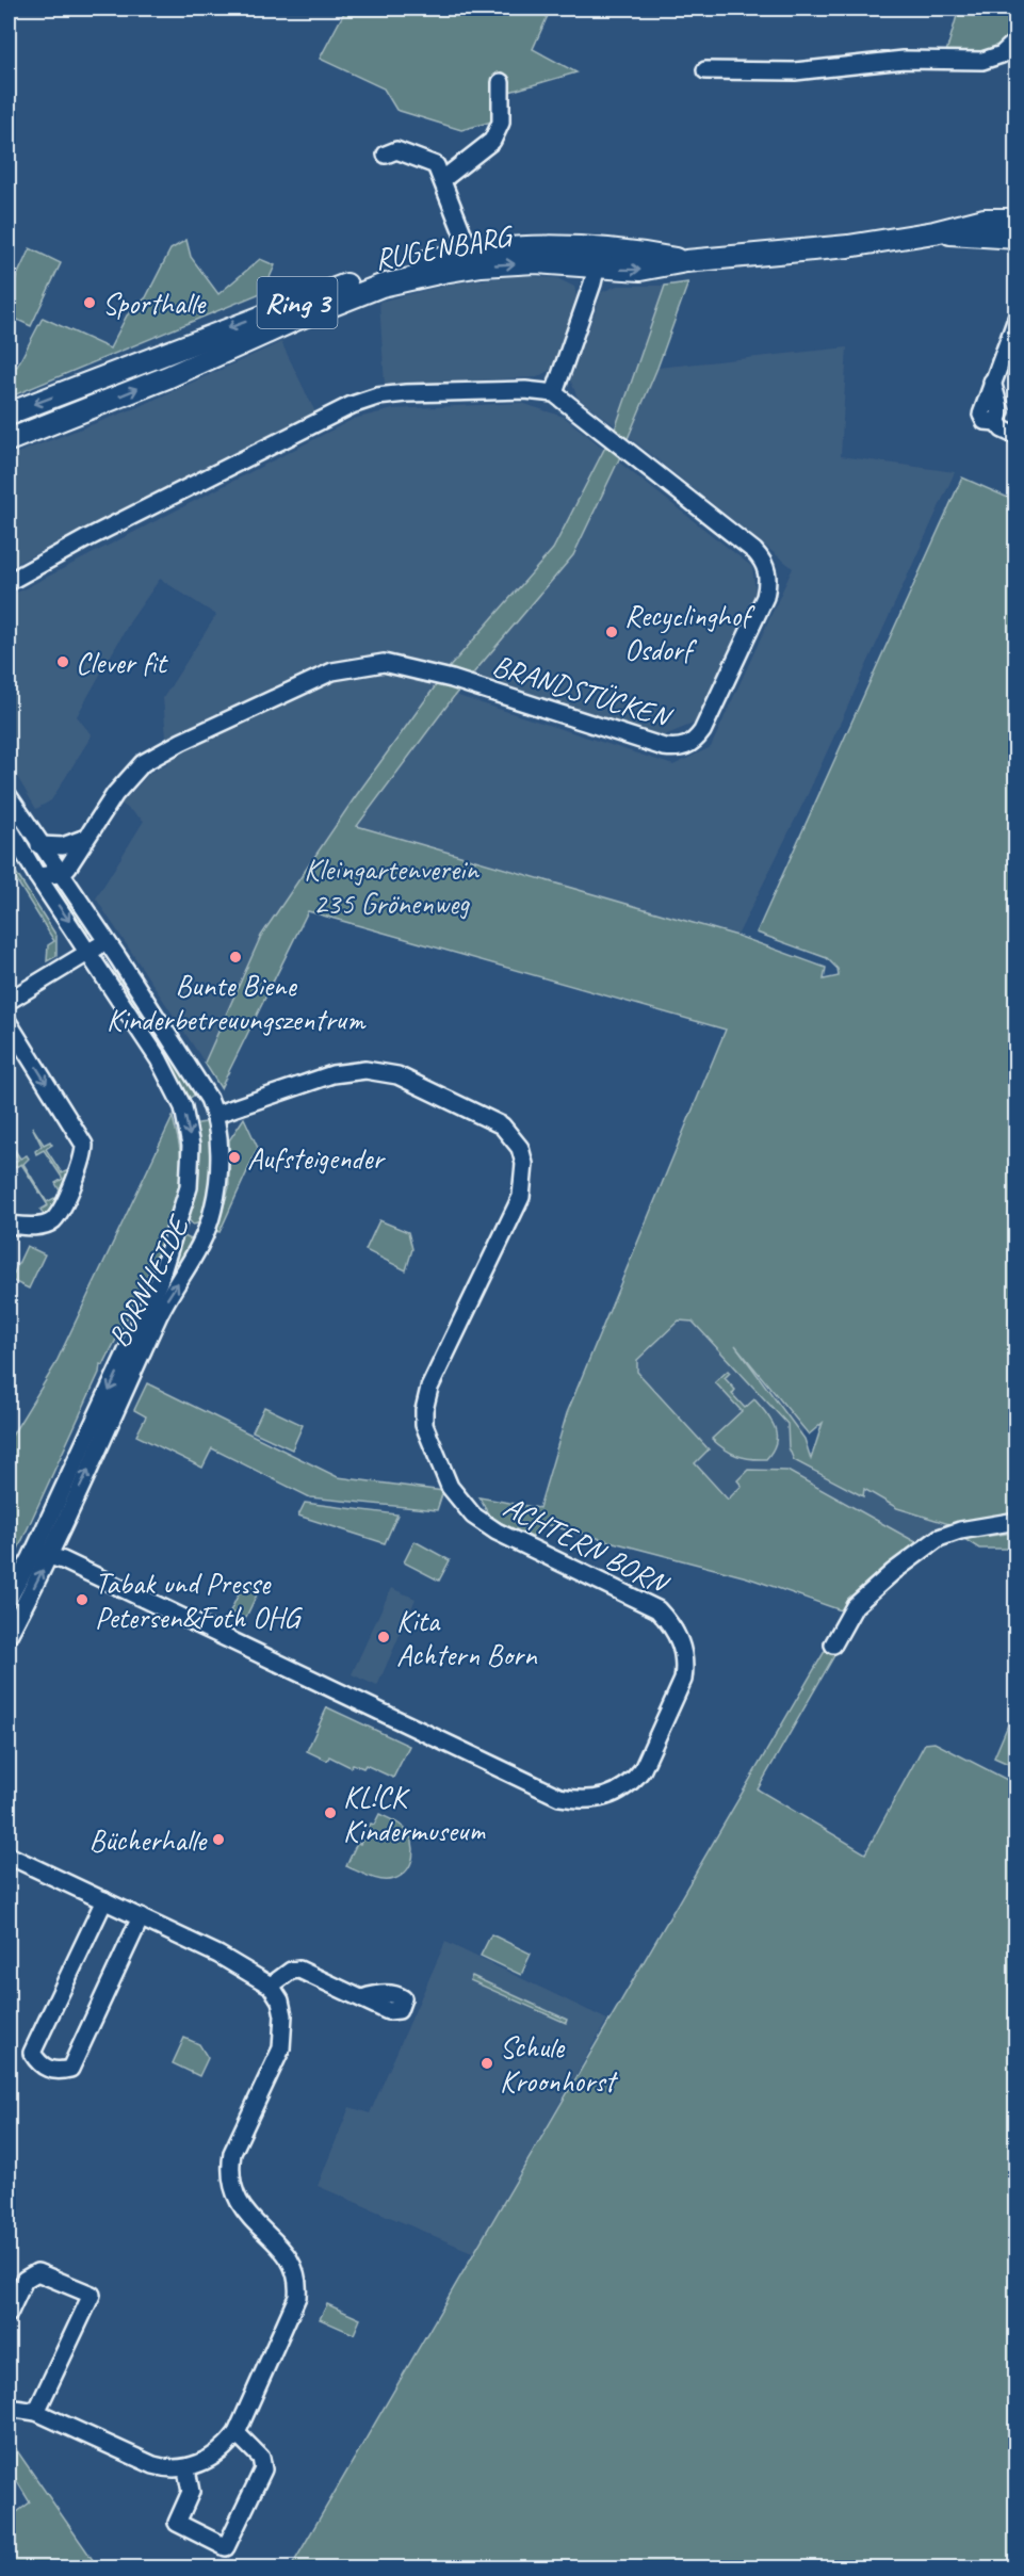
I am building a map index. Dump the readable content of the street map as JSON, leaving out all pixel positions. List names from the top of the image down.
{
  "streets": {
    "main road": ["RUGENBARG", "Ring 3"],
    "street": ["BRANDSTÜCKEN", "BORNHEIDE", "ACHTERN BORN"]
  },
  "crossings": [
    ["BRANDSTÜCKEN", "BORNHEIDE"],
    ["BORNHEIDE", "ACHTERN BORN"]
  ],
  "parks": ["Kleingartenverein 235 Grönenweg"],
  "places": [
    "Sporthalle",
    "Recyclinghof Osdorf",
    "Clever fit",
    "Bunte Biene Kinderbetreuungszentrum",
    "Aufsteigender",
    "Tabak und Presse Petersen&Foth OHG",
    "Kita Achtern Born",
    "KL!CK Kindermuseum",
    "Bücherhalle",
    "Schule Kroonhorst"
  ]
}
